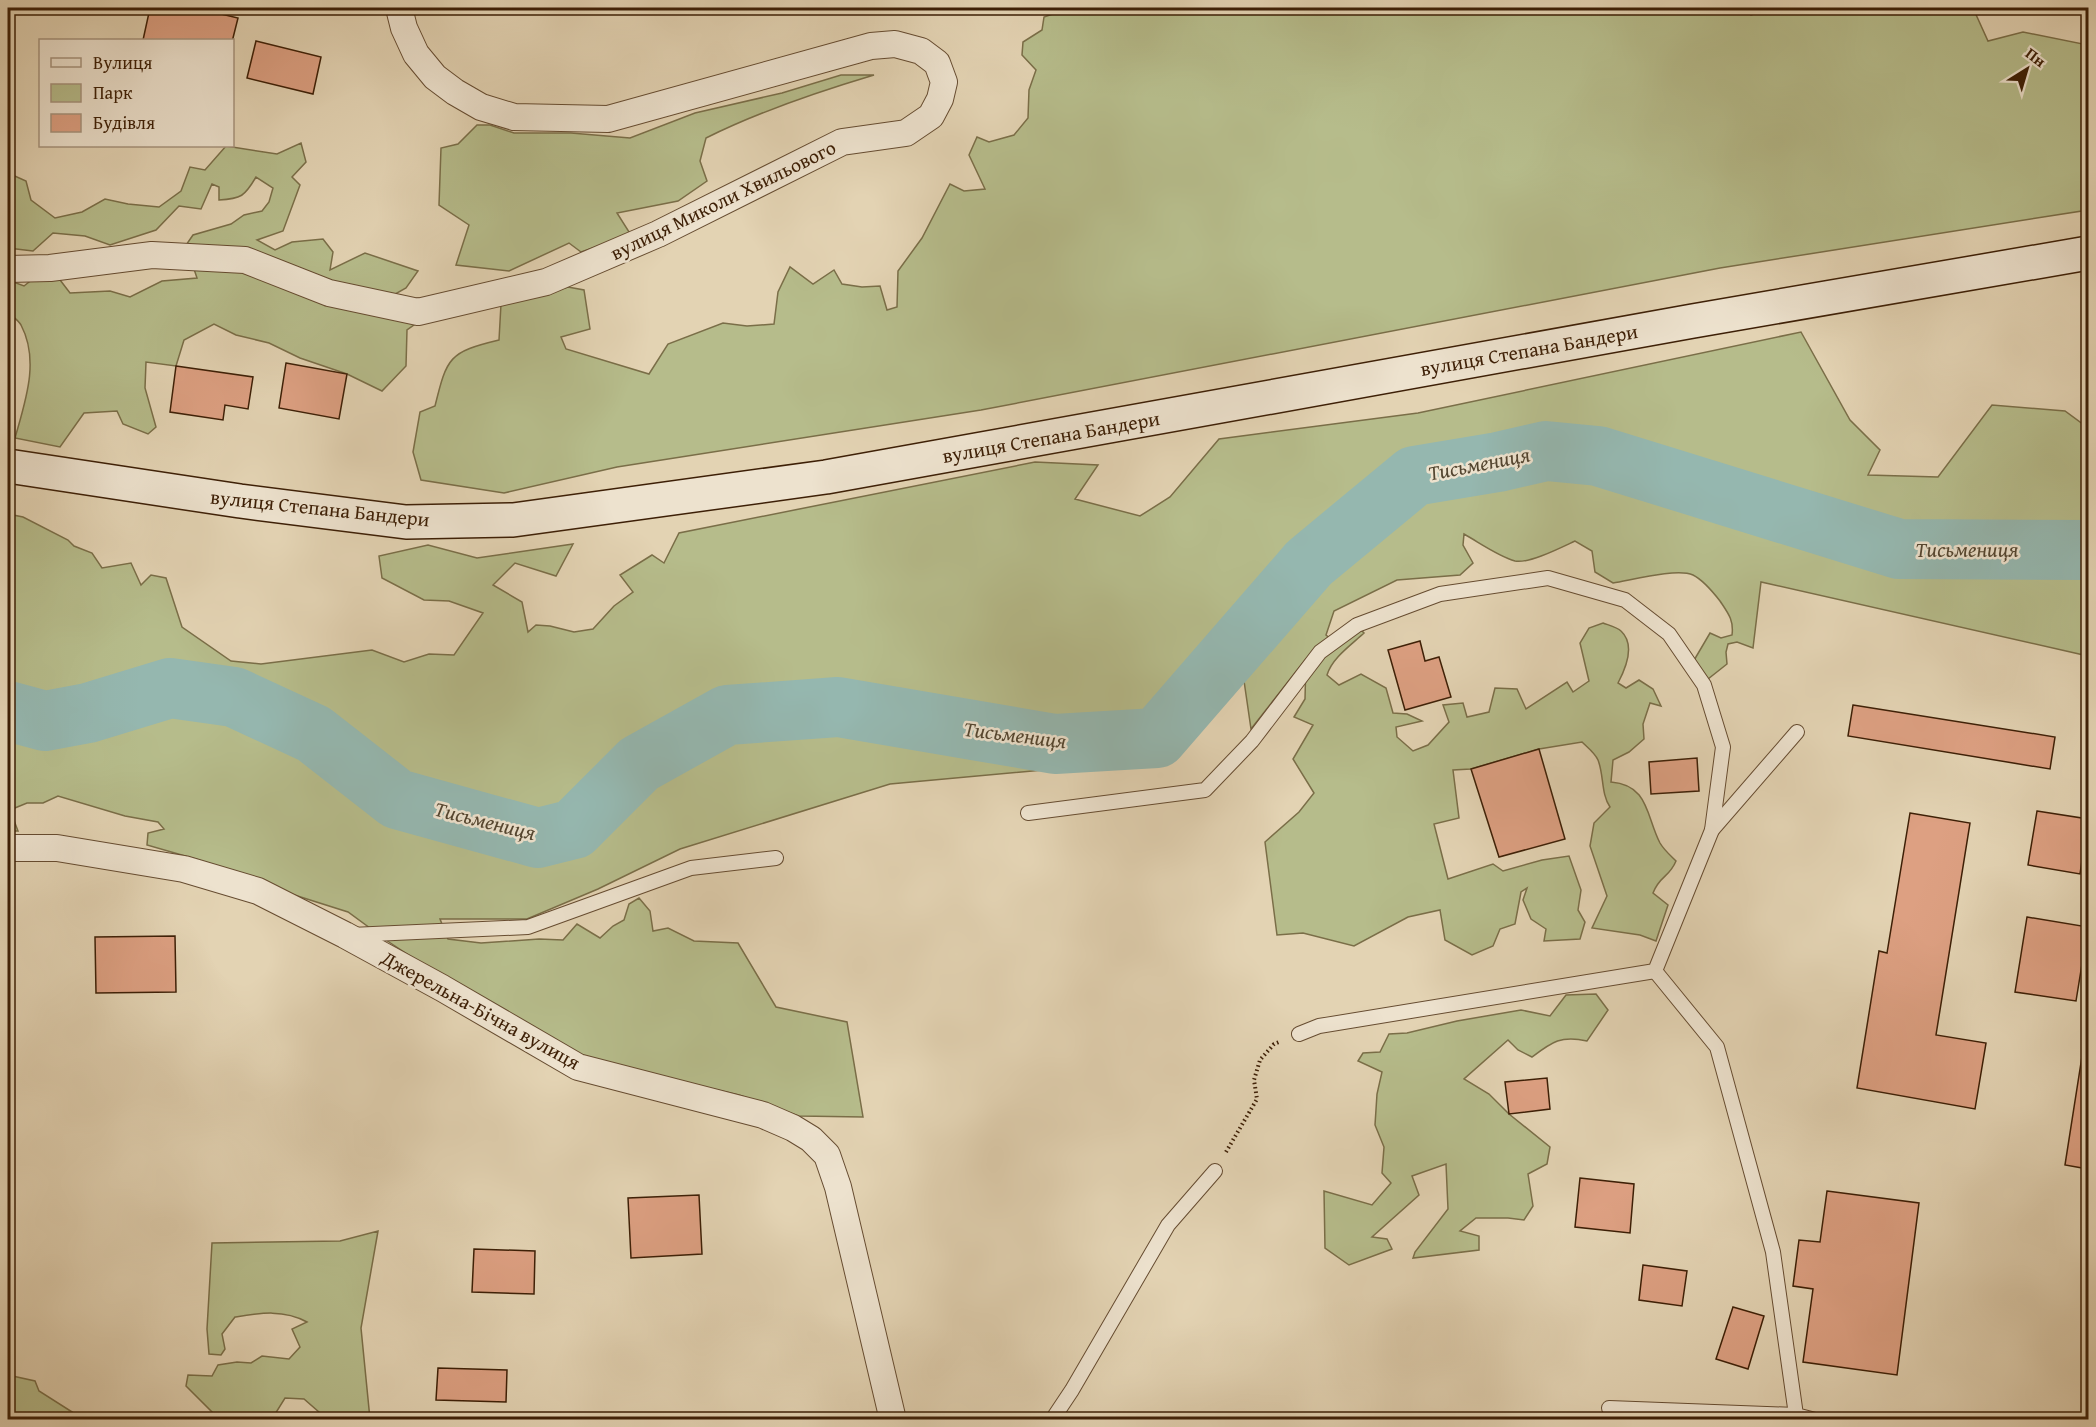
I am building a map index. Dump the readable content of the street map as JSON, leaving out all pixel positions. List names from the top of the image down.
{
  "streets": {
    "main road": ["вулиця Степана Бандери"],
    "street": ["вулиця Миколи Хвильового", "Джерельна-Бічна вулиця"]
  },
  "water": ["Тисьмениця"],
  "legend": ["Вулиця", "Парк", "Будівля"],
  "north": "top right"
}
